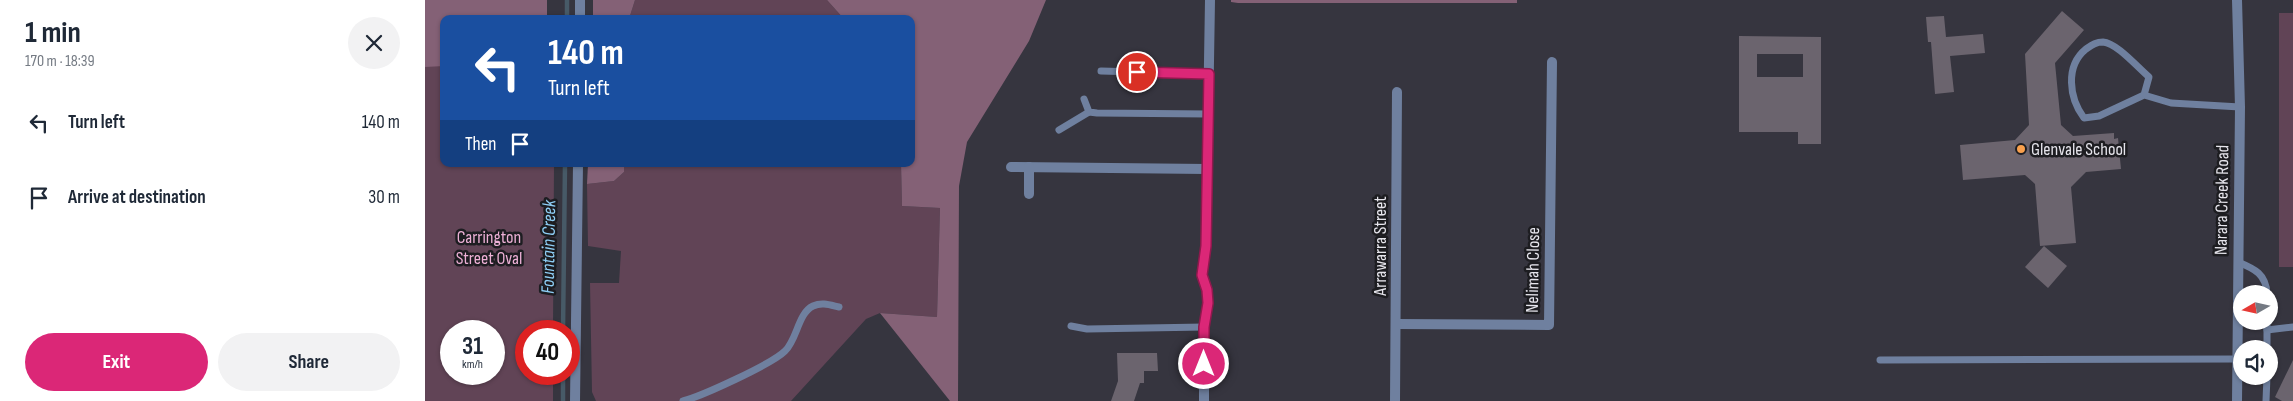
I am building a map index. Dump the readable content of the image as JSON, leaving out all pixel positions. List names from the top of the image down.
{
  "streets": {
    "street": ["Narara Creek Road", "Arrawarra Street", "Nelimah Close"]
  },
  "crossings": [
    ["Arrawarra Street", "Nelimah Close"]
  ],
  "water": ["Fountain Creek"],
  "parks": ["Carrington Street Oval"],
  "places": ["Glenvale School"],
  "north": "left",
  "page": {
    "heading": ["1 min", "170 m · 18:39"],
    "turn": ["140 m", "Turn left"],
    "list": [
      {
        "name": "Turn left",
        "value": "140 m"
      },
      {
        "name": "Arrive at destination",
        "value": "30 m"
      }
    ],
    "then": "Then",
    "speed": "31 km/h",
    "limit": "40",
    "buttons": ["Exit", "Share"]
  }
}
